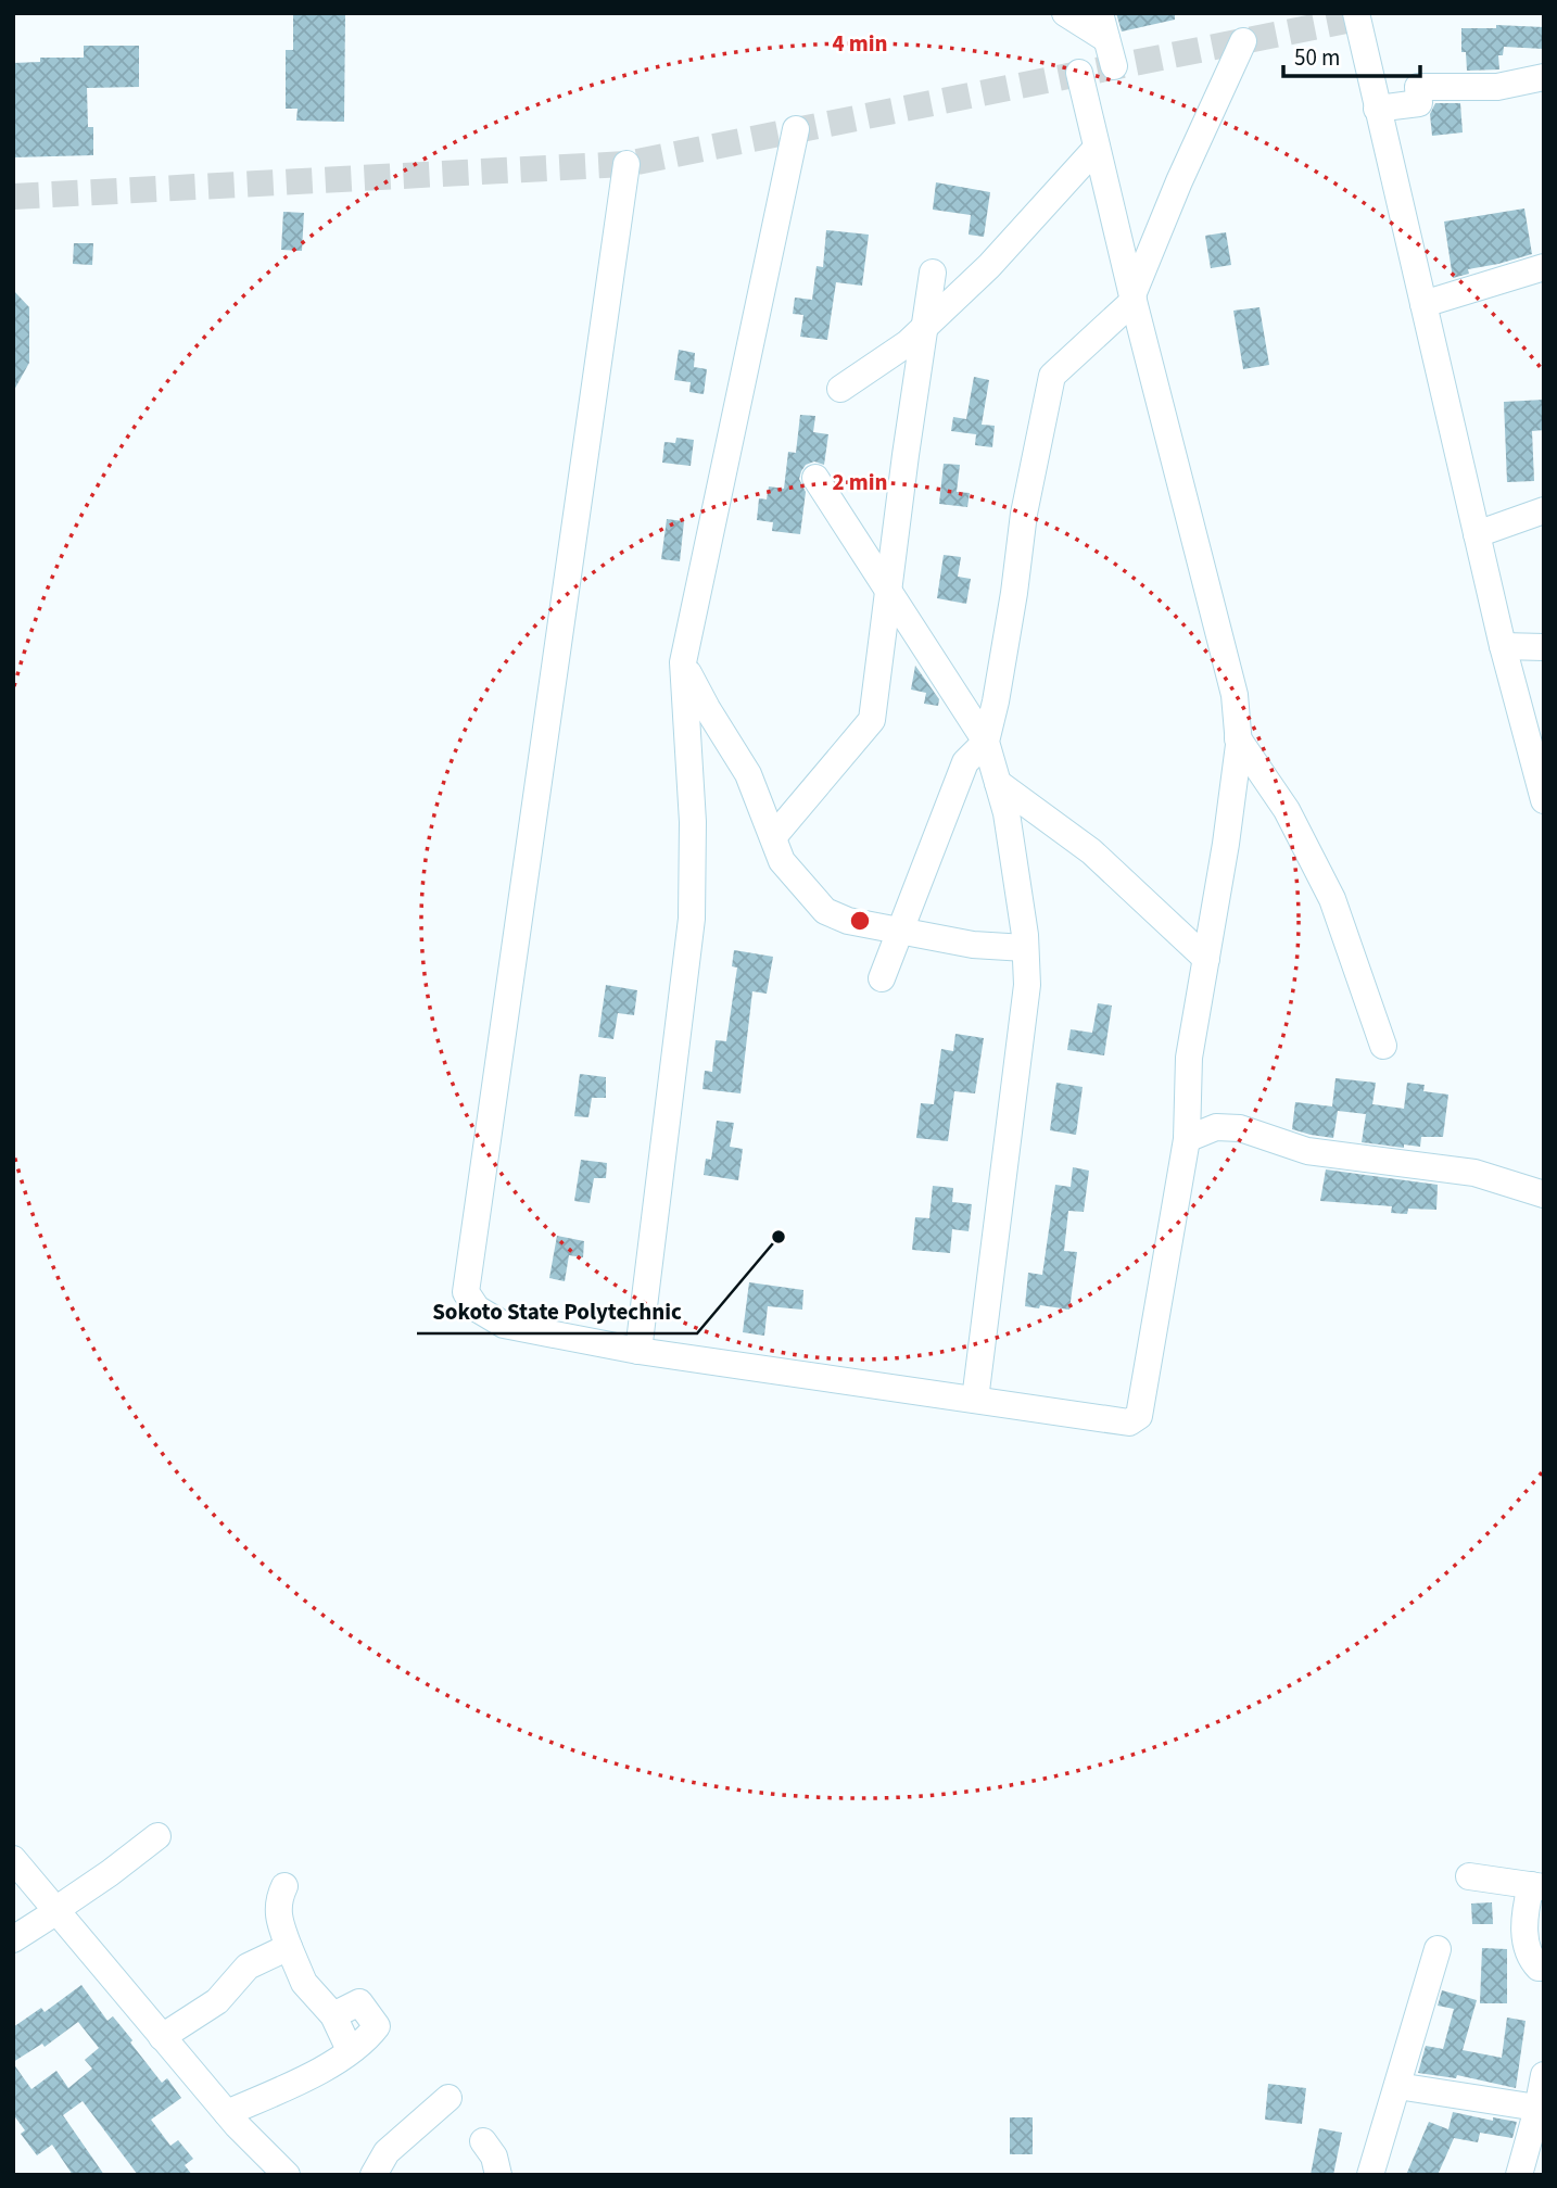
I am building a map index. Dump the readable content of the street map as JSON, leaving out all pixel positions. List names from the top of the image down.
{
  "places": ["Sokoto State Polytechnic"],
  "scale_bar": "50 m",
  "rings": ["4 min", "2 min"]
}
